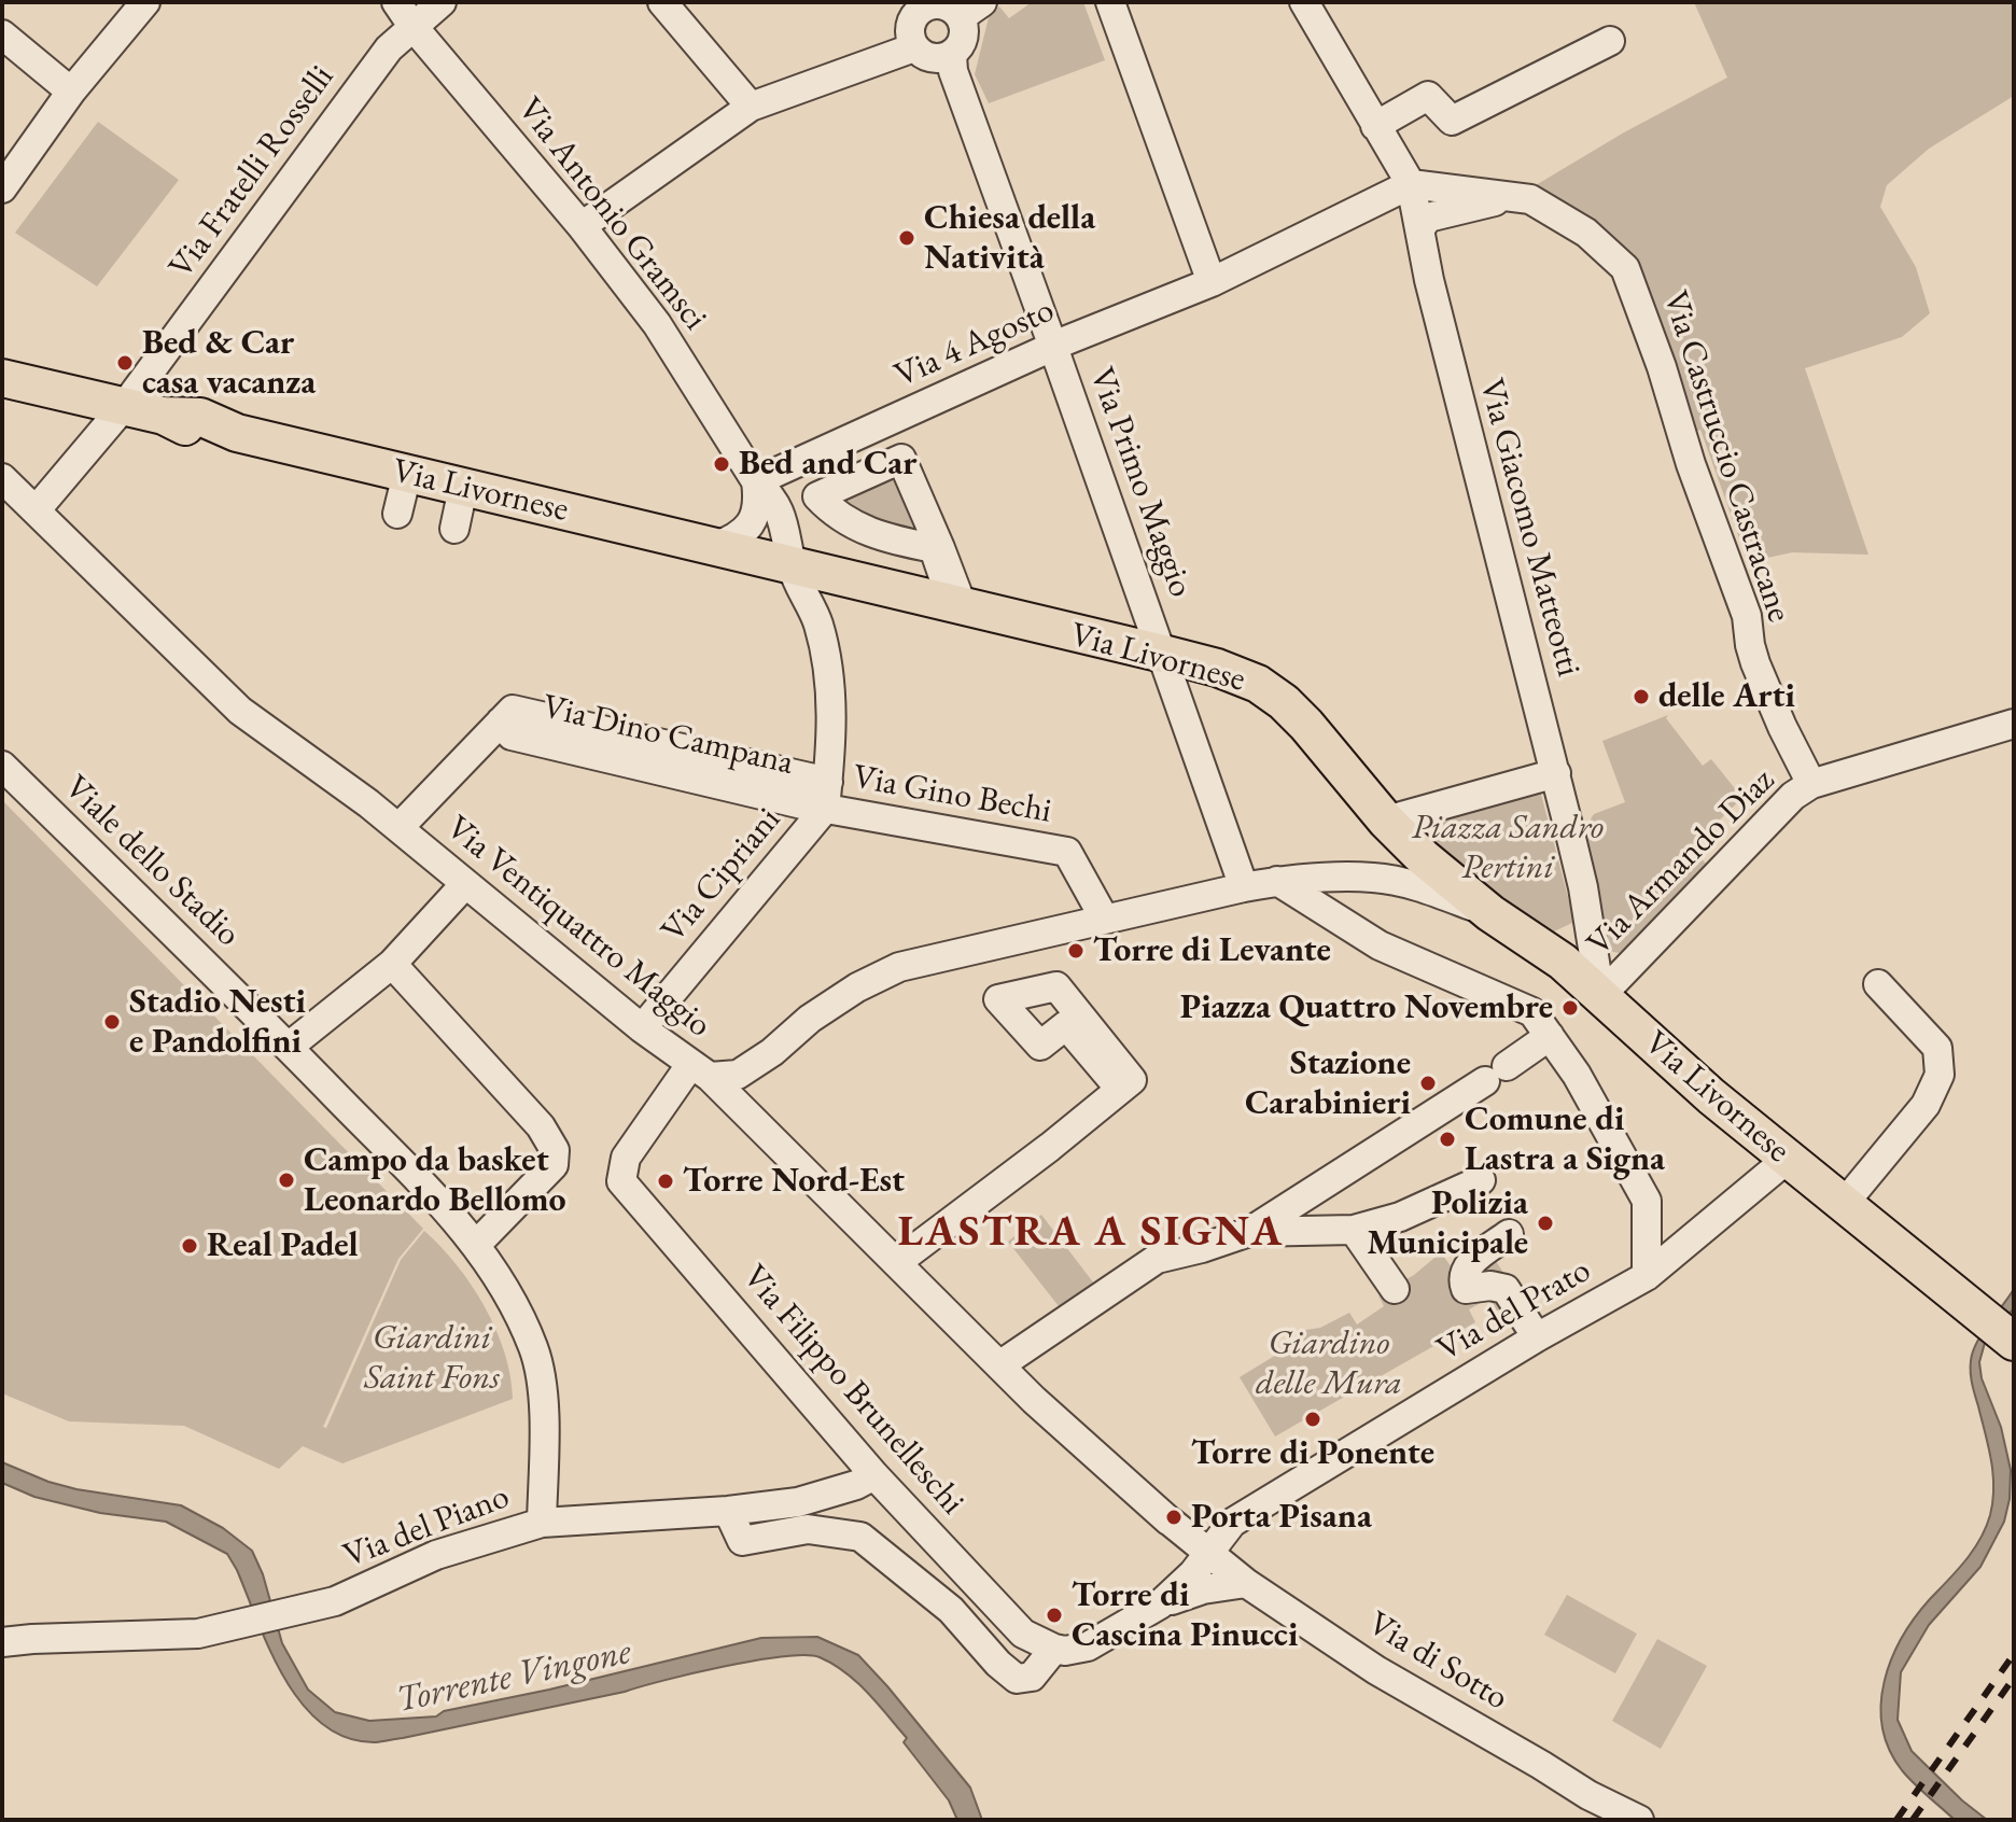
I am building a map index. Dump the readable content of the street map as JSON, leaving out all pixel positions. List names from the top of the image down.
{
  "streets": {
    "main road": ["Via Livornese"],
    "street": [
      "Via Fratelli Rosselli",
      "Via Antonio Gramsci",
      "Via 4 Agosto",
      "Via Castruccio Castracane",
      "Via Primo Maggio",
      "Via Giacomo Matteotti",
      "Via Dino Campana",
      "Via Gino Bechi",
      "Viale dello Stadio",
      "Via Armando Diaz",
      "Via Cipriani",
      "Via Ventiquattro Maggio",
      "Via del Prato",
      "Via Filippo Brunelleschi",
      "Via del Piano",
      "Via di Sotto"
    ]
  },
  "crossings": [
    ["Via Fratelli Rosselli", "Via Antonio Gramsci"],
    ["Via Fratelli Rosselli", "Via Livornese"],
    ["Via Fratelli Rosselli", "Via Ventiquattro Maggio"],
    ["Via Antonio Gramsci", "Via 4 Agosto"],
    ["Via Antonio Gramsci", "Via Livornese"],
    ["Via Antonio Gramsci", "Via Dino Campana"],
    ["Via Antonio Gramsci", "Via Gino Bechi"],
    ["Via Antonio Gramsci", "Via Cipriani"],
    ["Via 4 Agosto", "Via Castruccio Castracane"],
    ["Via 4 Agosto", "Via Primo Maggio"],
    ["Via 4 Agosto", "Via Giacomo Matteotti"],
    ["Via Castruccio Castracane", "Via Giacomo Matteotti"],
    ["Via Castruccio Castracane", "Via Armando Diaz"],
    ["Via Primo Maggio", "Via Livornese"],
    ["Via Livornese", "Via Giacomo Matteotti"],
    ["Via Livornese", "Via Armando Diaz"],
    ["Via Giacomo Matteotti", "Via Armando Diaz"],
    ["Via Dino Campana", "Via Gino Bechi"],
    ["Via Dino Campana", "Via Cipriani"],
    ["Via Dino Campana", "Via Ventiquattro Maggio"],
    ["Via Gino Bechi", "Via Cipriani"],
    ["Viale dello Stadio", "Via del Piano"],
    ["Via Cipriani", "Via Ventiquattro Maggio"],
    ["Via Ventiquattro Maggio", "Via Filippo Brunelleschi"],
    ["Via Ventiquattro Maggio", "Via di Sotto"],
    ["Via del Prato", "Via di Sotto"],
    ["Via Filippo Brunelleschi", "Via del Piano"]
  ],
  "districts": ["LASTRA A SIGNA"],
  "water": ["Torrente Vingone"],
  "parks": ["Piazza Sandro Pertini", "Giardini Saint Fons", "Giardino delle Mura"],
  "places": [
    "Chiesa della Natività",
    "Bed & Car casa vacanza",
    "Bed and Car",
    "delle Arti",
    "Torre di Levante",
    "Piazza Quattro Novembre",
    "Stadio Nesti e Pandolfini",
    "Stazione Carabinieri",
    "Comune di Lastra a Signa",
    "Campo da basket Leonardo Bellomo",
    "Torre Nord-Est",
    "Polizia Municipale",
    "Real Padel",
    "Torre di Ponente",
    "Porta Pisana",
    "Torre di Cascina Pinucci"
  ]
}
